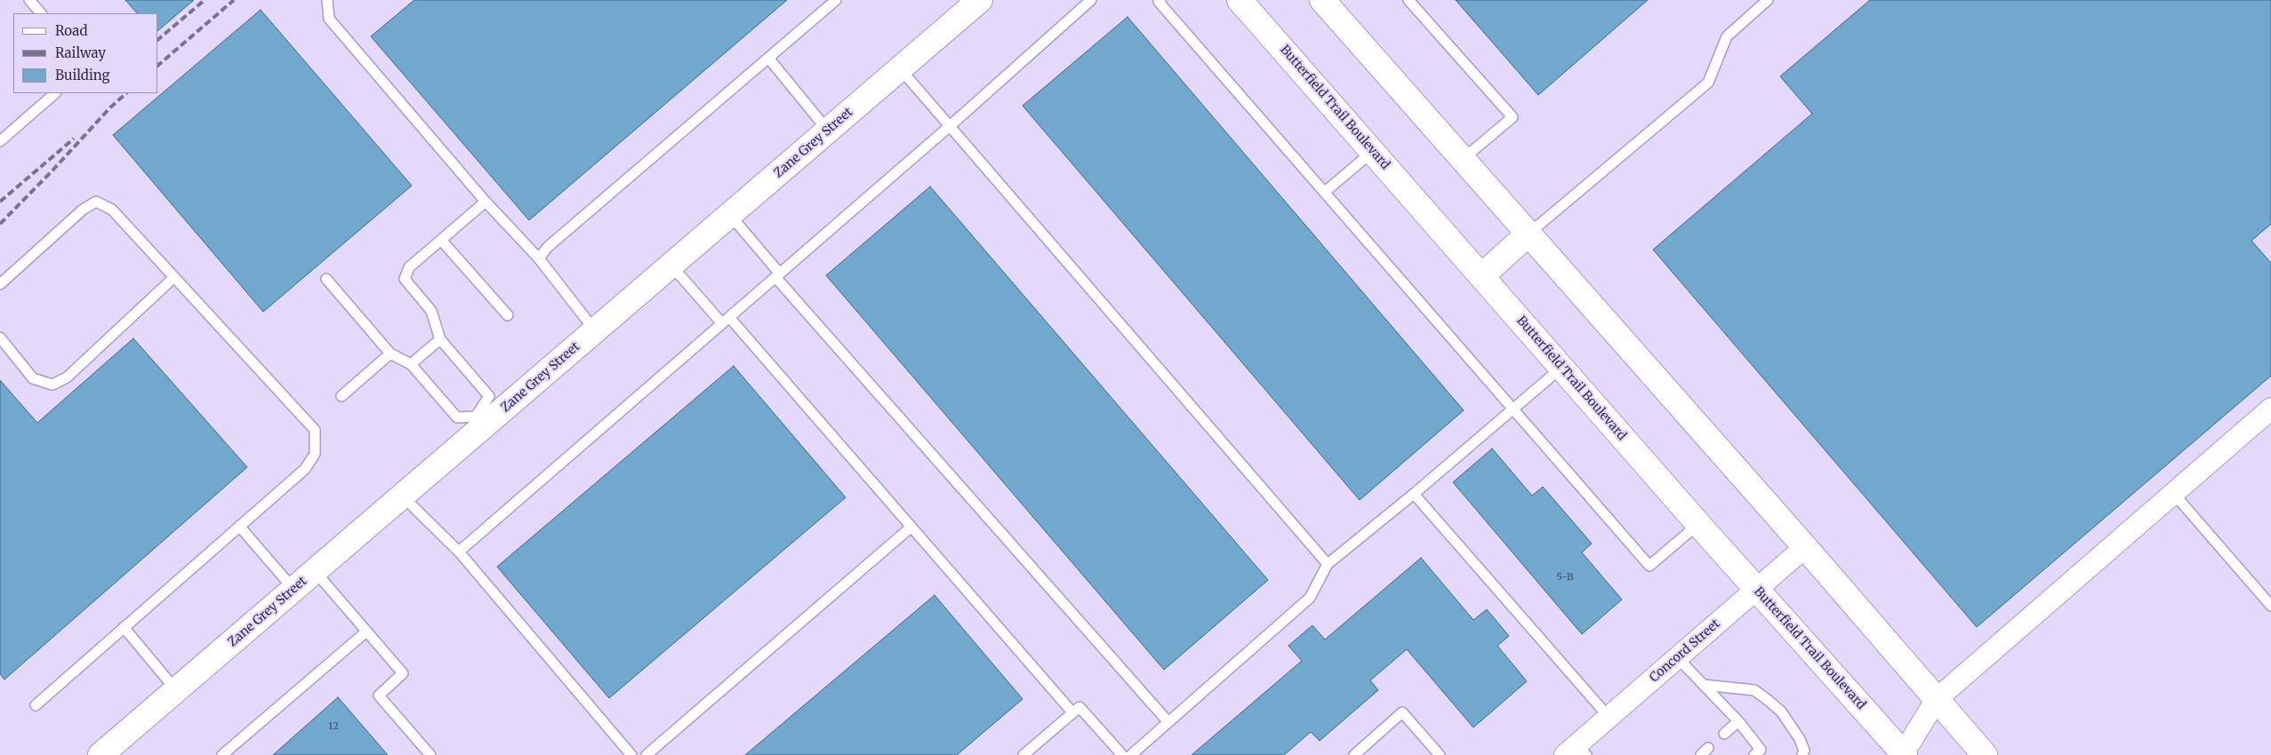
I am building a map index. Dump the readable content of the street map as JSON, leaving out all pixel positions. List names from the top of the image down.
{
  "streets": {
    "street": ["Butterfield Trail Boulevard", "Zane Grey Street", "Concord Street"]
  },
  "crossings": [
    ["Butterfield Trail Boulevard", "Concord Street"]
  ],
  "house_numbers": ["5-B", "12"],
  "legend": ["Road", "Railway", "Building"]
}
